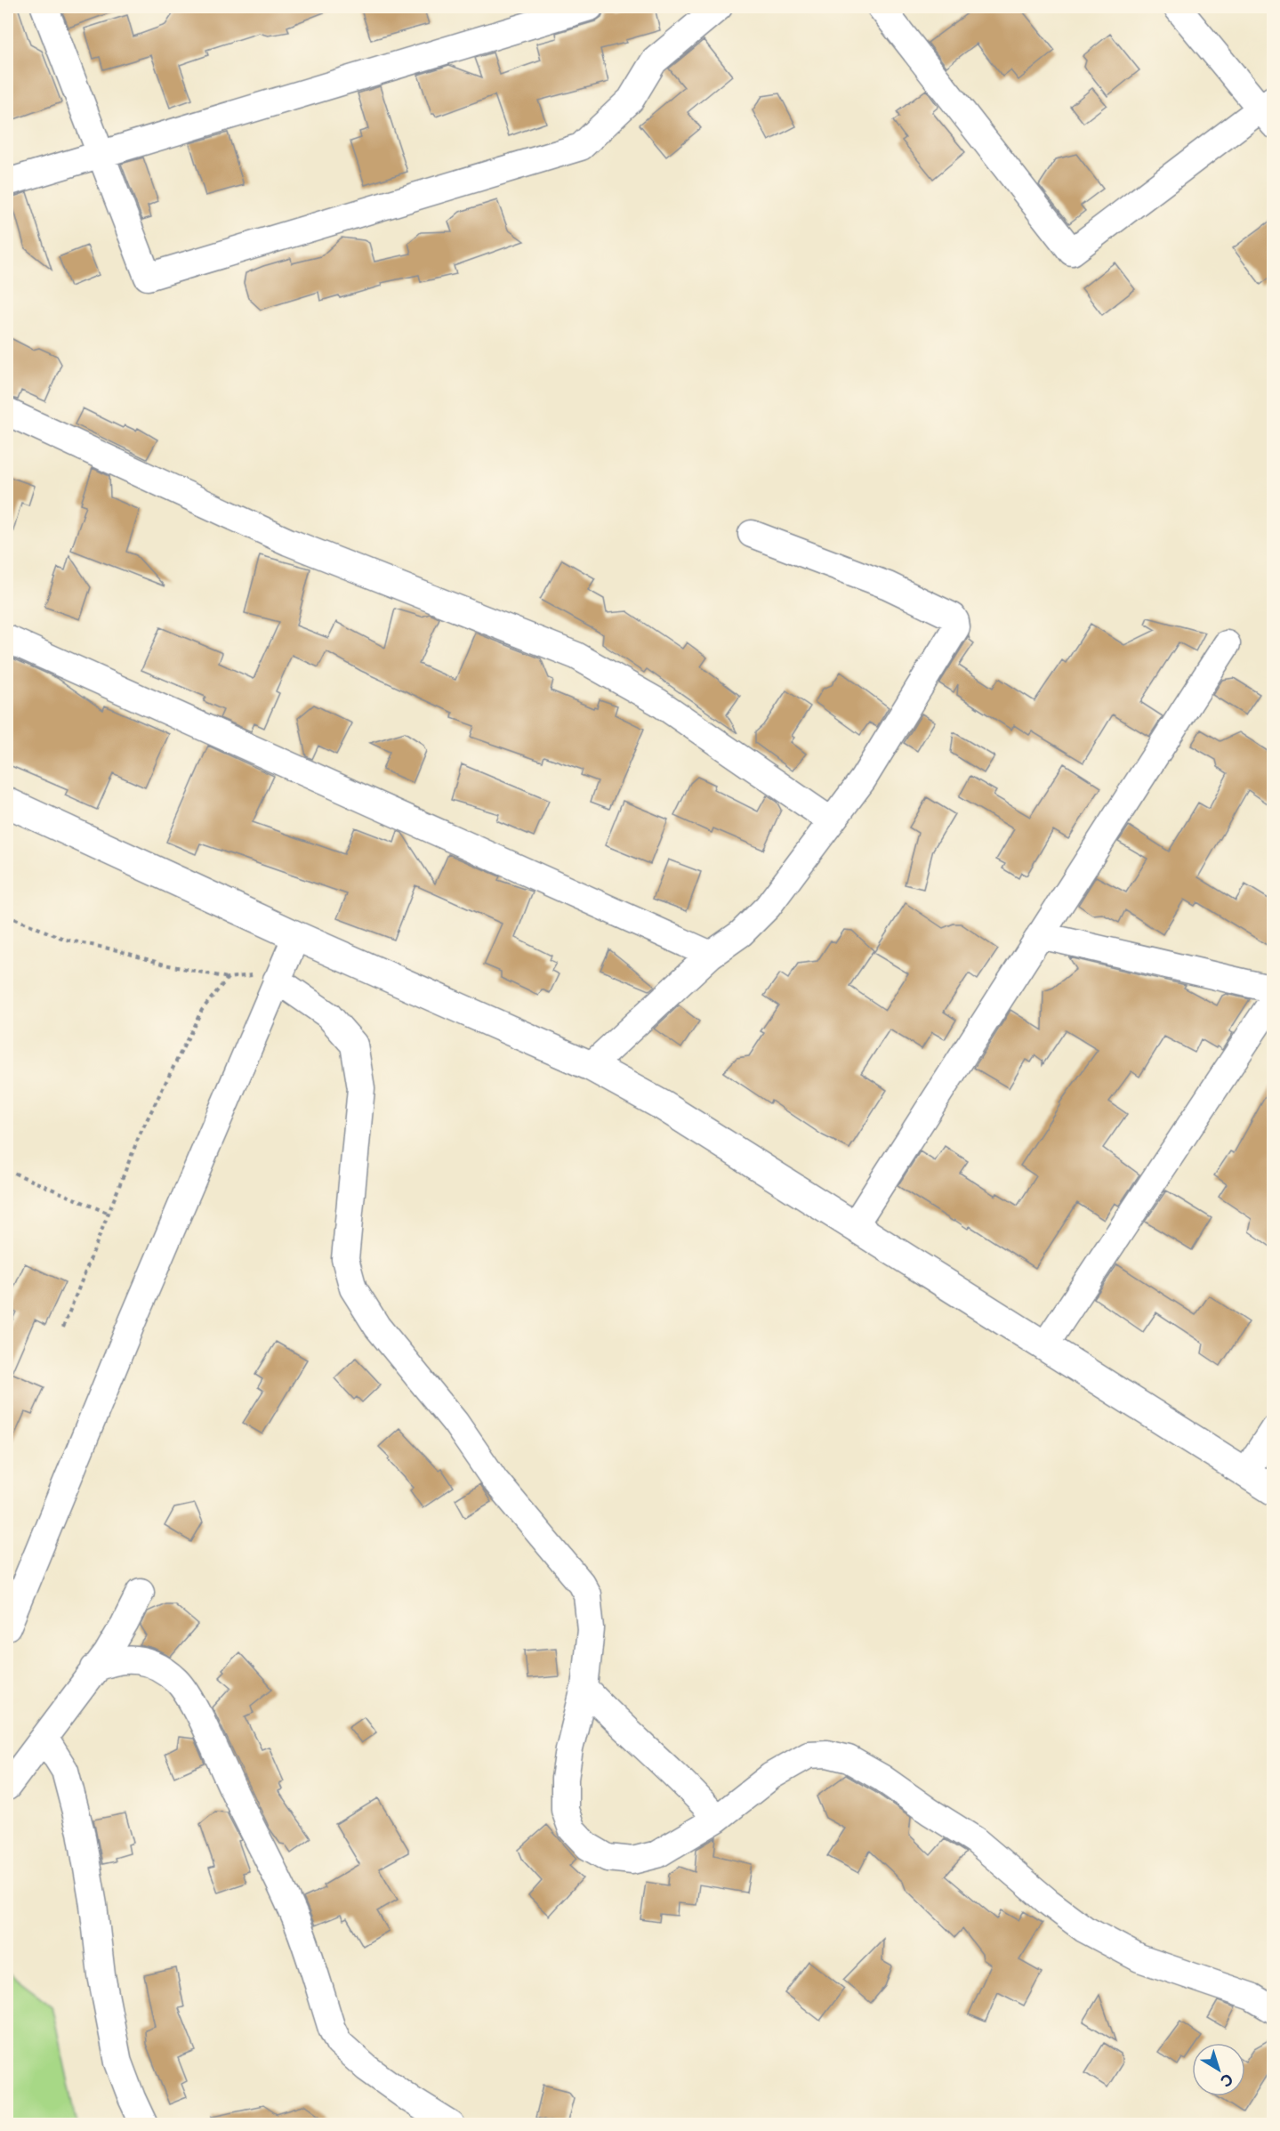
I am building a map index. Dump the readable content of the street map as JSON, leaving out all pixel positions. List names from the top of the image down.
{
  "north": "bottom right"
}
